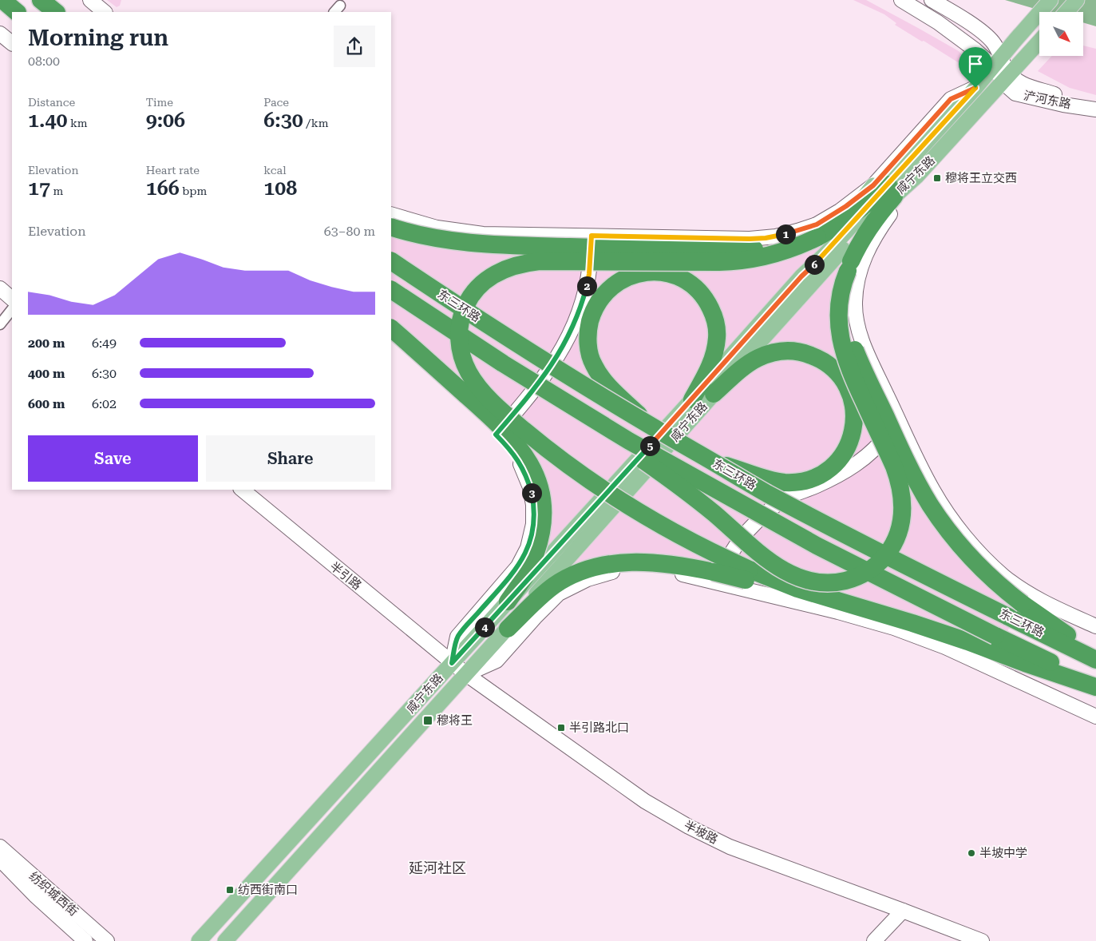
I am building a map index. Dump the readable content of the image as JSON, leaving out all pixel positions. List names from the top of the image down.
{
  "streets": {
    "highway": ["东三环路"],
    "main road": [
      "浐河东路",
      "咸宁东路",
      "半引路",
      "半坡路",
      "纺织城西街"
    ]
  },
  "crossings": [
    ["浐河东路", "咸宁东路"],
    ["咸宁东路", "半引路"],
    ["咸宁东路", "半坡路"],
    ["半引路", "半坡路"]
  ],
  "districts": ["延河社区"],
  "places": {
    "transit": [
      "穆将王立交西",
      "穆将王",
      "半引路北口",
      "纺西街南口"
    ],
    "other": ["半坡中学"]
  },
  "north": "bottom right",
  "page": {
    "heading": ["Morning run", "08:00"],
    "stats": [
      ["Distance", "1.40 km"],
      ["Time", "9:06"],
      ["Pace", "6:30 /km"],
      ["Elevation", "17 m"],
      ["Heart rate", "166 bpm"],
      ["kcal", "108"]
    ],
    "chart": ["Elevation", "63–80 m"],
    "pins": [
      "1",
      "6",
      "2",
      "5",
      "3",
      "4"
    ],
    "list": [
      {
        "name": "200 m",
        "note": "6:49"
      },
      {
        "name": "400 m",
        "note": "6:30"
      },
      {
        "name": "600 m",
        "note": "6:02"
      }
    ],
    "buttons": ["Save", "Share"]
  }
}
